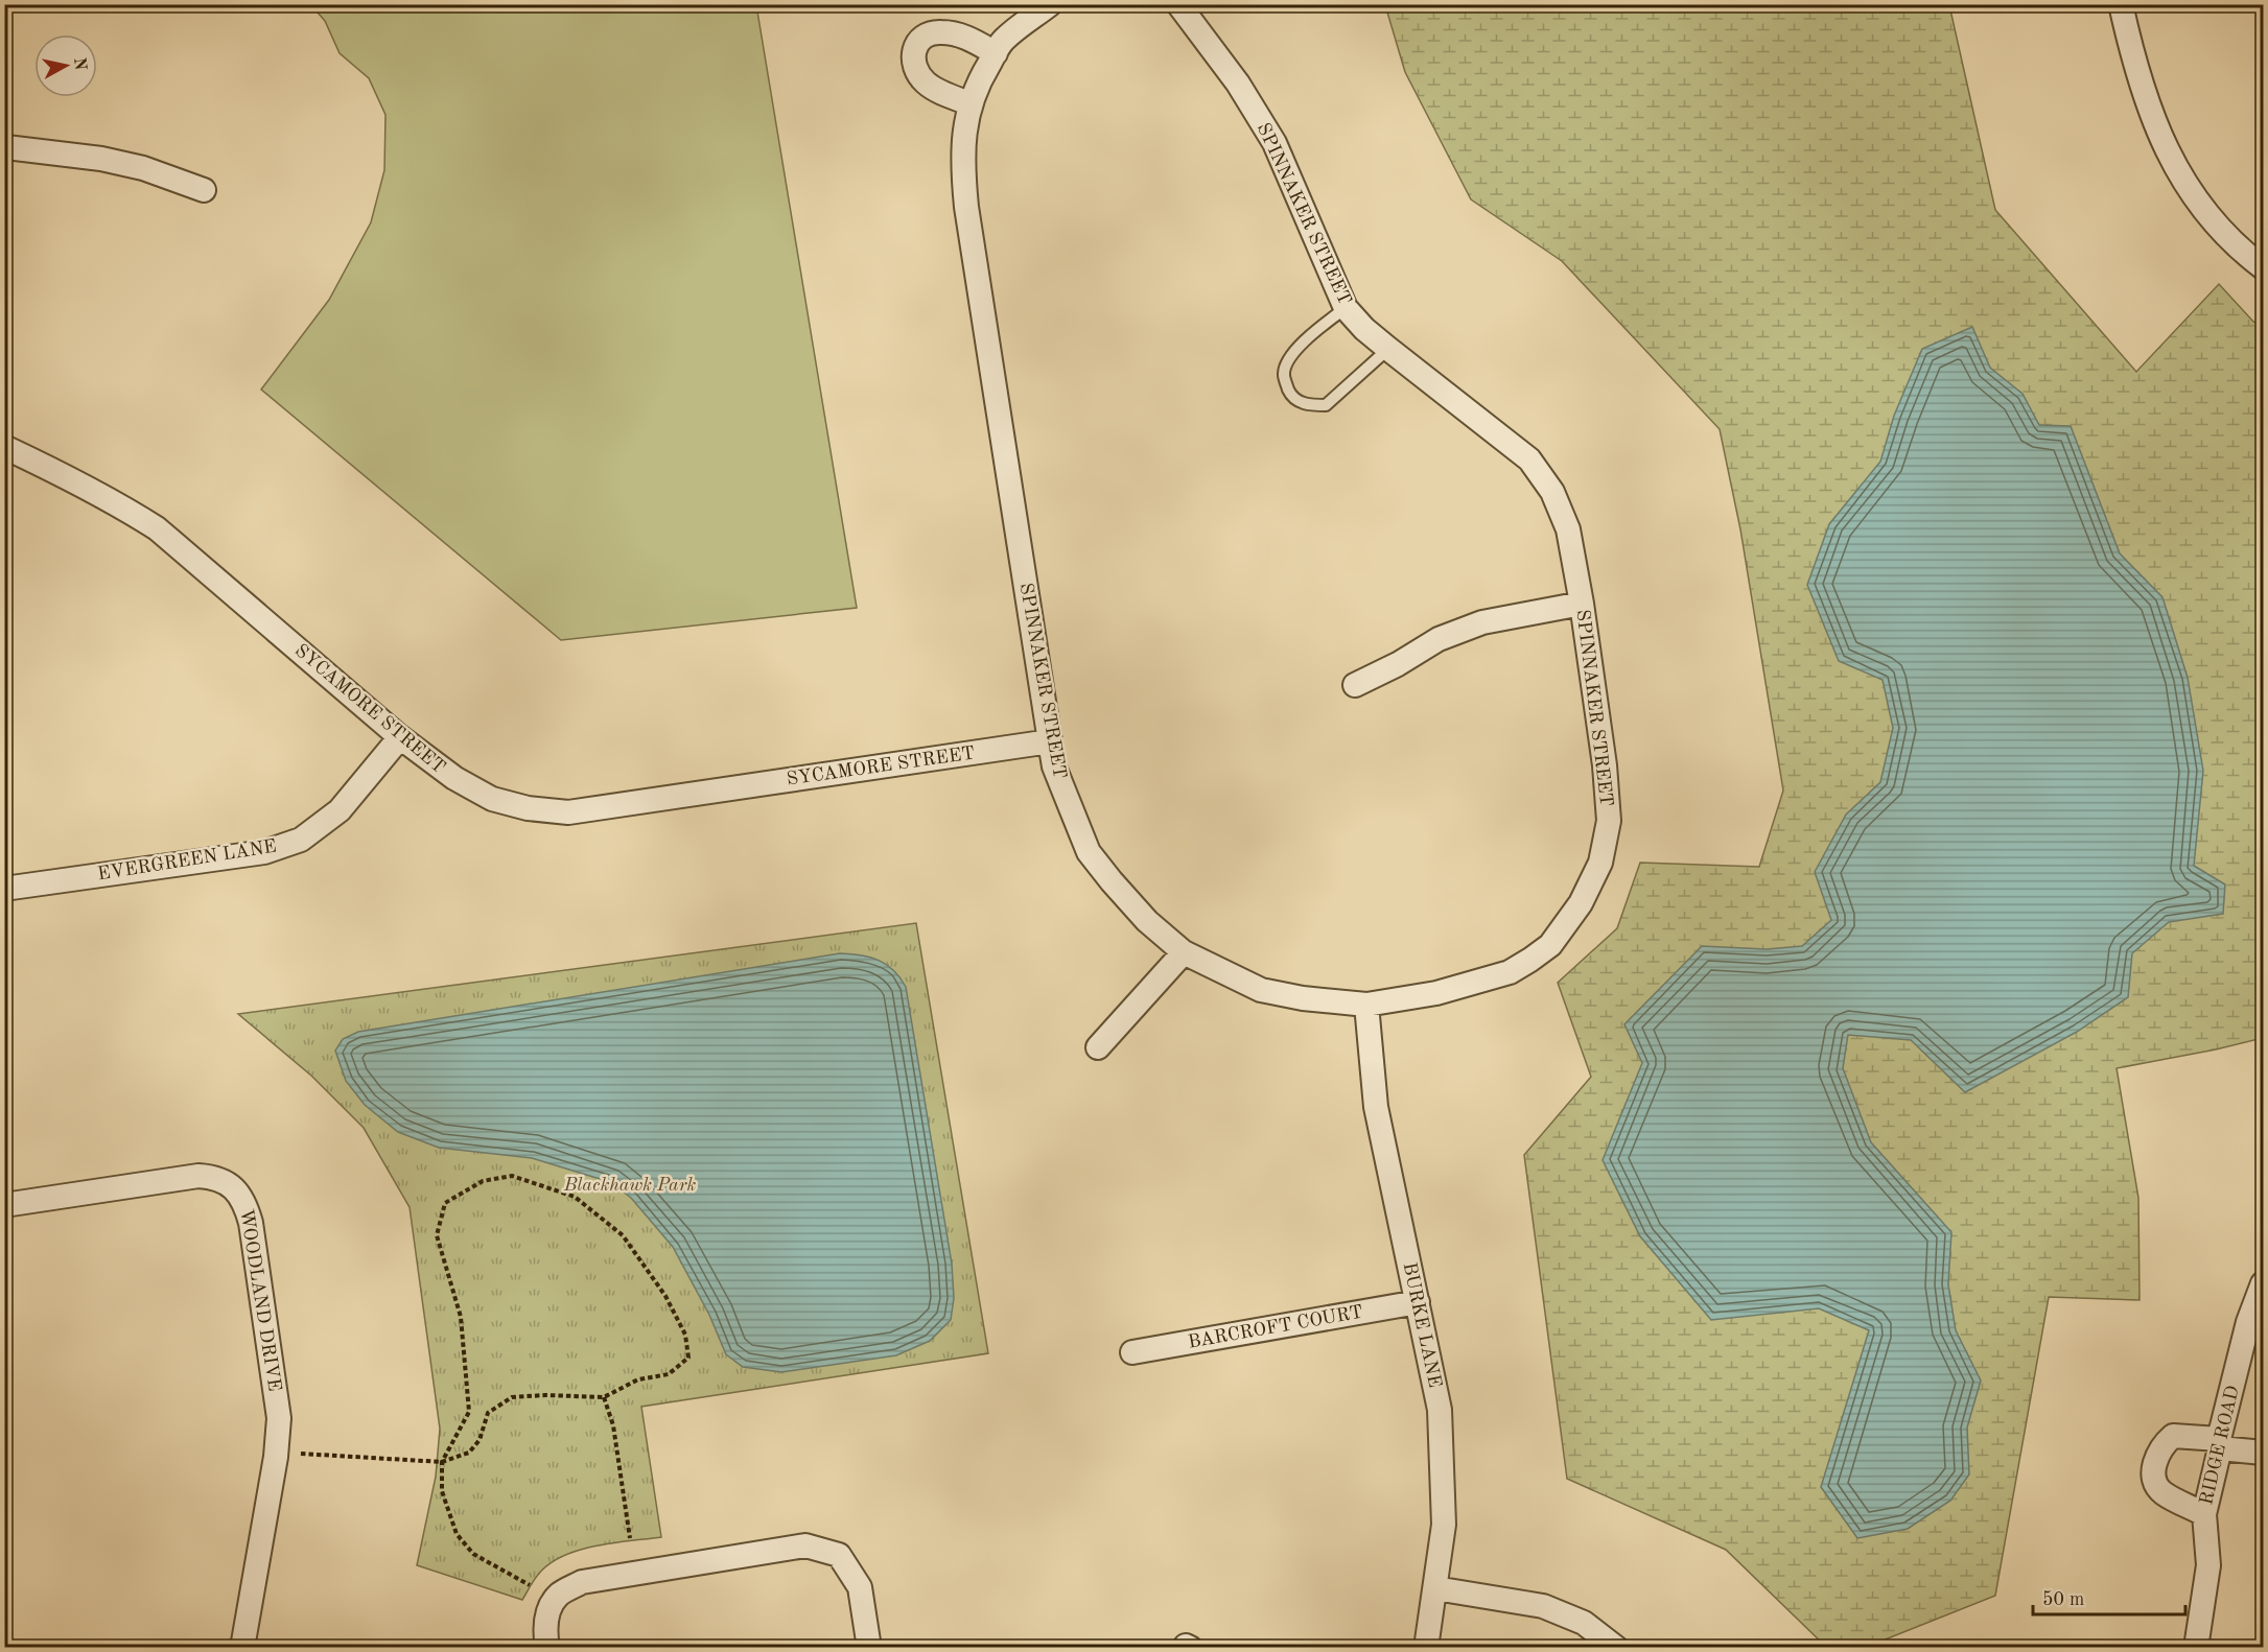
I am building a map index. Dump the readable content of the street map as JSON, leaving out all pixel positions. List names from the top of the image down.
{
  "streets": {
    "street": [
      "SPINNAKER STREET",
      "SYCAMORE STREET",
      "EVERGREEN LANE",
      "WOODLAND DRIVE",
      "BURKE LANE",
      "BARCROFT COURT",
      "RIDGE ROAD"
    ]
  },
  "crossings": [
    ["SPINNAKER STREET", "SYCAMORE STREET"],
    ["SPINNAKER STREET", "BURKE LANE"],
    ["SYCAMORE STREET", "EVERGREEN LANE"],
    ["BURKE LANE", "BARCROFT COURT"]
  ],
  "parks": ["Blackhawk Park"],
  "scale_bar": "50 m",
  "north": "right"
}
